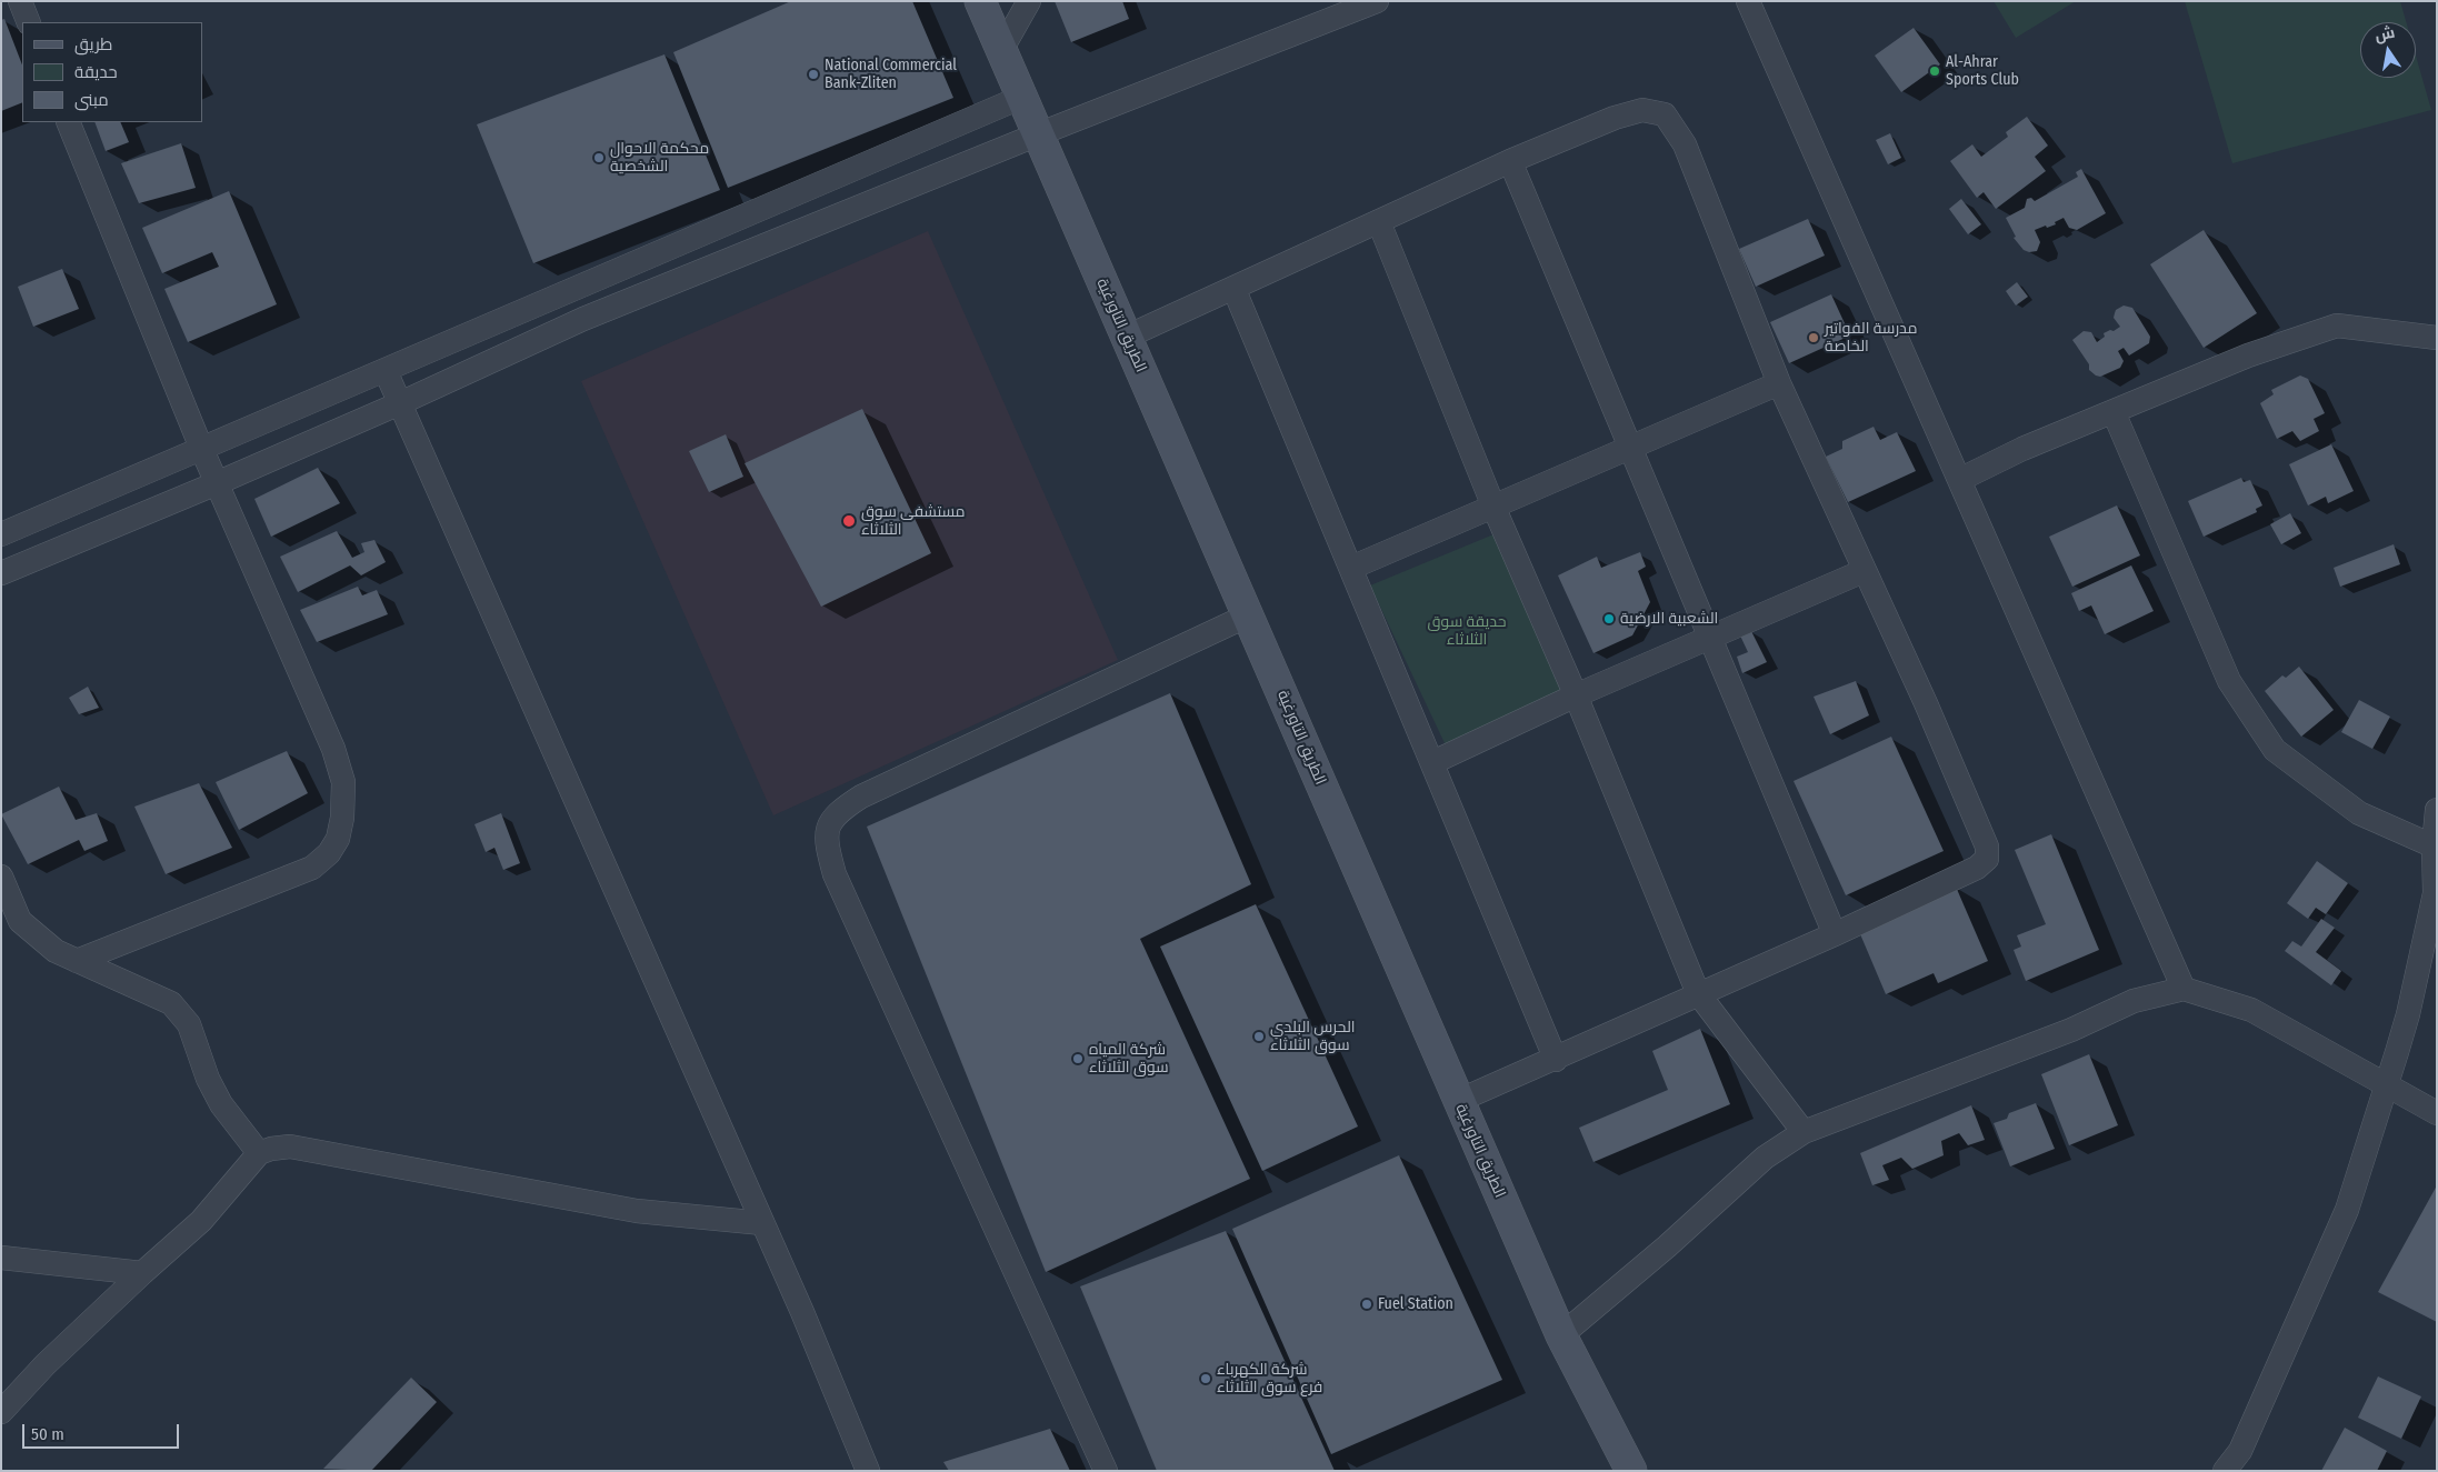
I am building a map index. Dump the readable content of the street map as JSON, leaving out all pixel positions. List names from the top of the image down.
{
  "streets": {
    "street": ["الطريق التاورغية"]
  },
  "parks": ["حديقة سوق الثلاثاء"],
  "places": [
    "Al-Ahrar Sports Club",
    "National Commercial Bank-Zliten",
    "محكمة الاحوال الشخصية",
    "مدرسة الفواتير الخاصة",
    "مستشفى سوق الثلاثاء",
    "الشعبية الارضية",
    "الحرس البلدي سوق الثلاثاء",
    "شركة المياه سوق الثلاثاء",
    "Fuel Station",
    "شركة الكهرباء فرع سوق الثلاثاء"
  ],
  "legend": ["طريق", "حديقة", "مبنى"],
  "scale_bar": "50 m",
  "north": "top"
}
